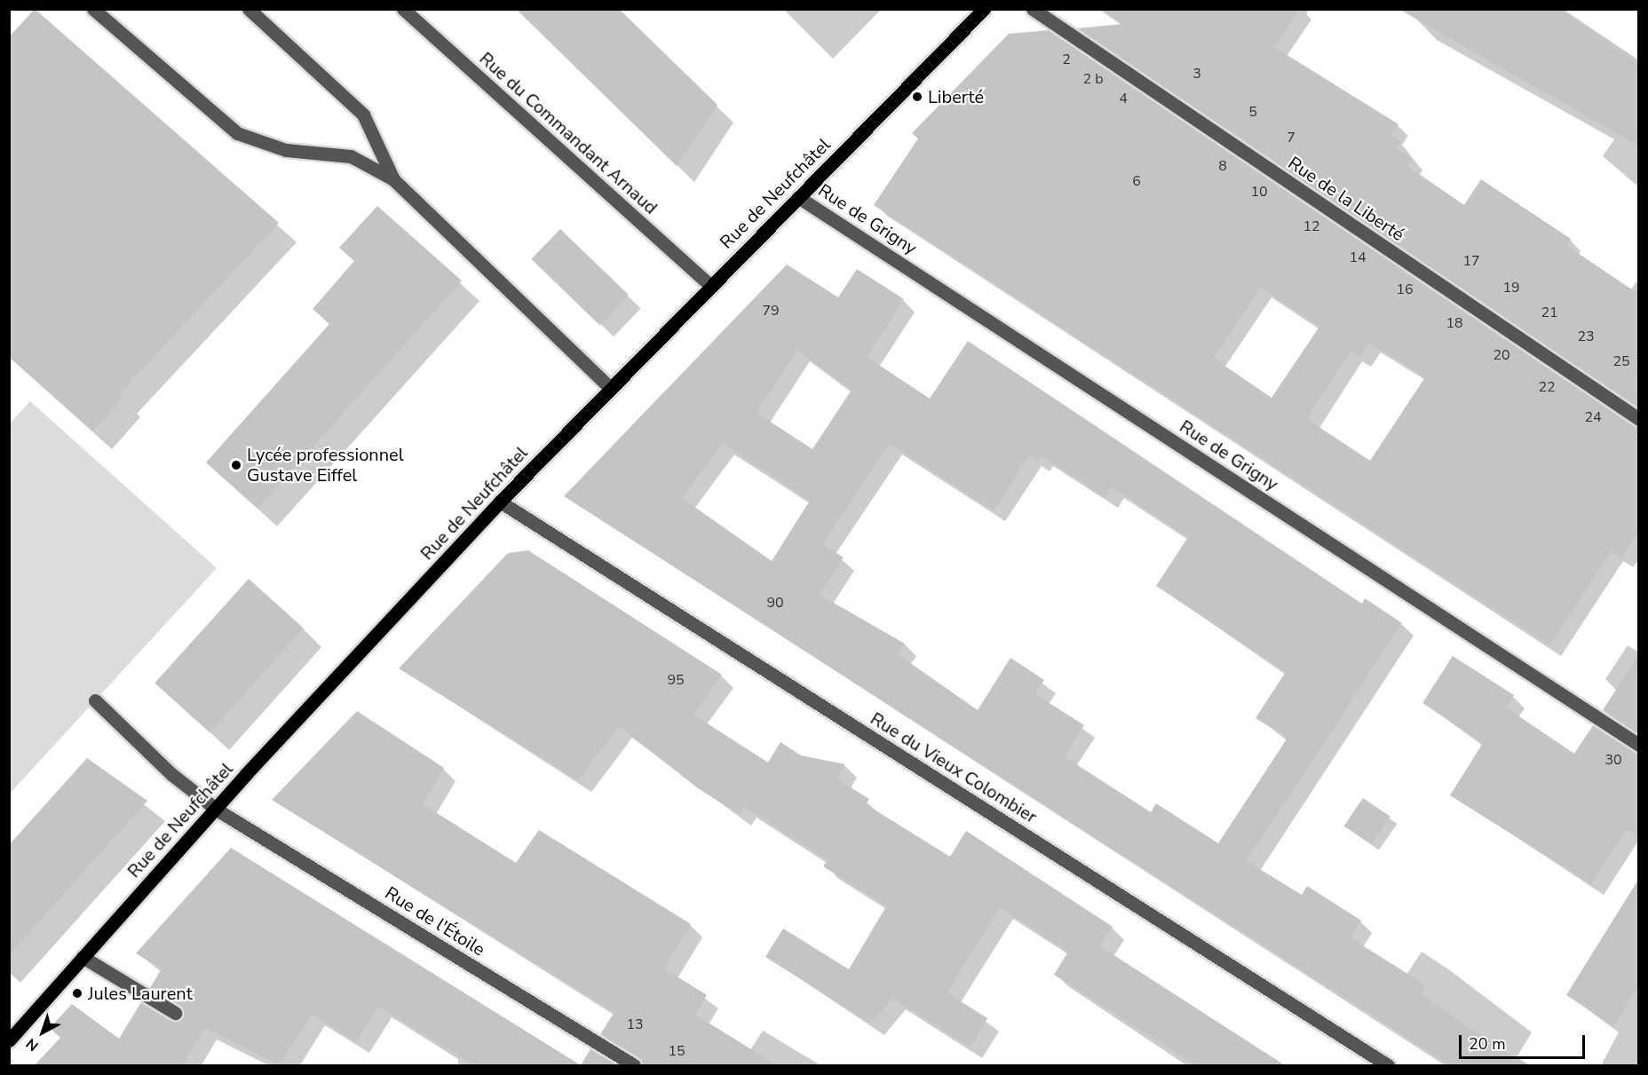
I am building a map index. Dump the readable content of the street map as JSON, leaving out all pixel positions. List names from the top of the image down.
{
  "streets": {
    "main road": ["Rue de Neufchâtel"],
    "street": [
      "Rue du Commandant Arnaud",
      "Rue de la Liberté",
      "Rue de Grigny",
      "Rue du Vieux Colombier",
      "Rue de l'Étoile"
    ]
  },
  "crossings": [
    ["Rue du Commandant Arnaud", "Rue de Neufchâtel"],
    ["Rue de Neufchâtel", "Rue de Grigny"],
    ["Rue de Neufchâtel", "Rue du Vieux Colombier"],
    ["Rue de Neufchâtel", "Rue de l'Étoile"]
  ],
  "places": ["Liberté", "Lycée professionnel Gustave Eiffel", "Jules Laurent"],
  "house_numbers": [
    "2",
    "3",
    "2 b",
    "4",
    "5",
    "7",
    "8",
    "6",
    "10",
    "12",
    "14",
    "17",
    "19",
    "16",
    "79",
    "21",
    "18",
    "23",
    "20",
    "25",
    "22",
    "24",
    "90",
    "95",
    "30",
    "13",
    "15"
  ],
  "scale_bar": "20 m",
  "north": "bottom left"
}
